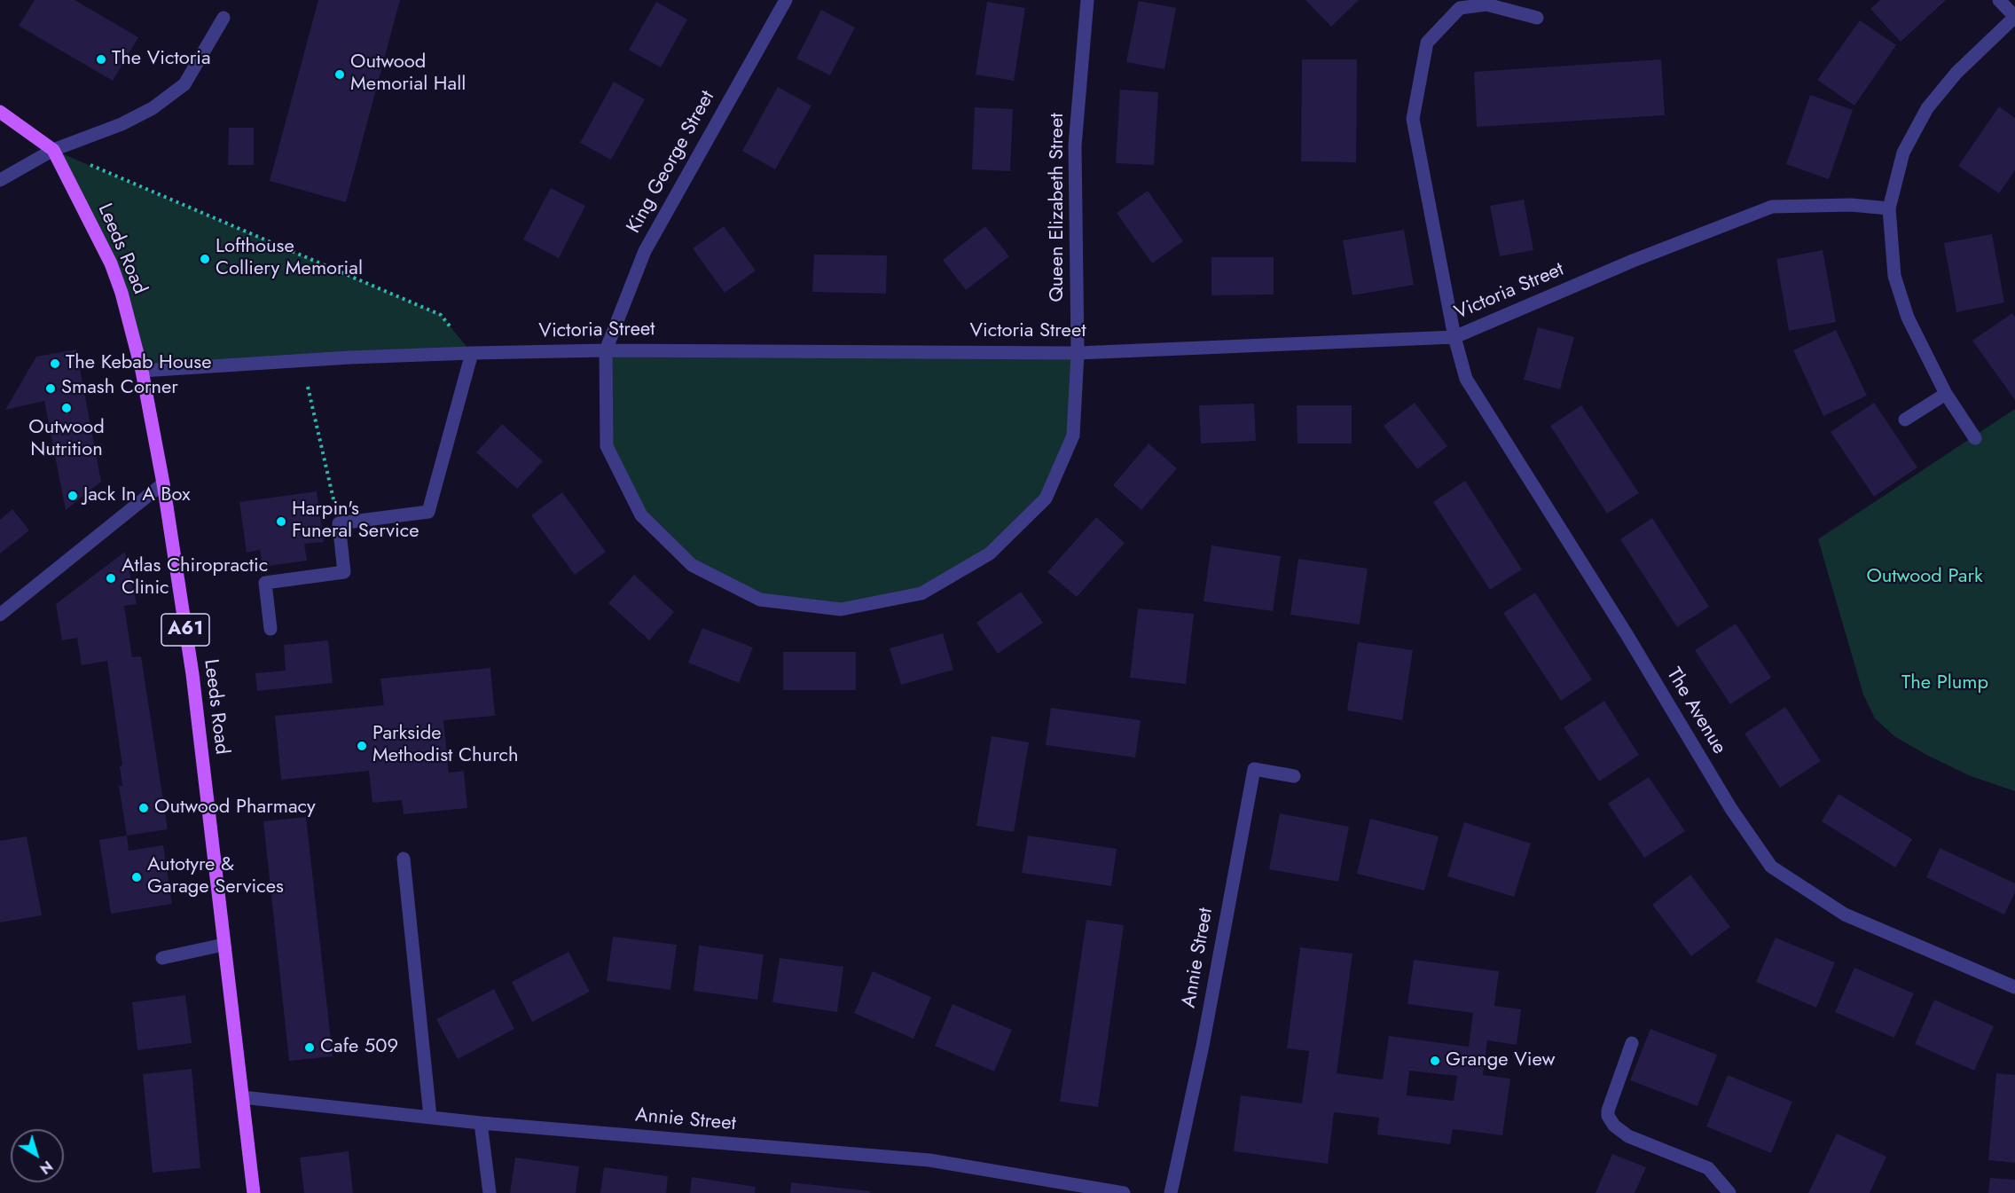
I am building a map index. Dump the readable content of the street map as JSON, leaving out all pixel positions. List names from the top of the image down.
{
  "streets": {
    "main road": ["Leeds Road", "A61"],
    "street": [
      "King George Street",
      "Queen Elizabeth Street",
      "Victoria Street",
      "The Avenue",
      "Annie Street"
    ]
  },
  "crossings": [
    ["King George Street", "Queen Elizabeth Street"],
    ["King George Street", "Victoria Street"],
    ["Queen Elizabeth Street", "Victoria Street"],
    ["Leeds Road", "Victoria Street"],
    ["Leeds Road", "Annie Street"],
    ["Victoria Street", "The Avenue"]
  ],
  "parks": ["Outwood Park", "The Plump"],
  "places": [
    "The Victoria",
    "Outwood Memorial Hall",
    "Lofthouse Colliery Memorial",
    "The Kebab House",
    "Smash Corner",
    "Outwood Nutrition",
    "Jack In A Box",
    "Harpin's Funeral Service",
    "Atlas Chiropractic Clinic",
    "Parkside Methodist Church",
    "Outwood Pharmacy",
    "Autotyre & Garage Services",
    "Cafe 509",
    "Grange View"
  ],
  "north": "bottom right"
}
